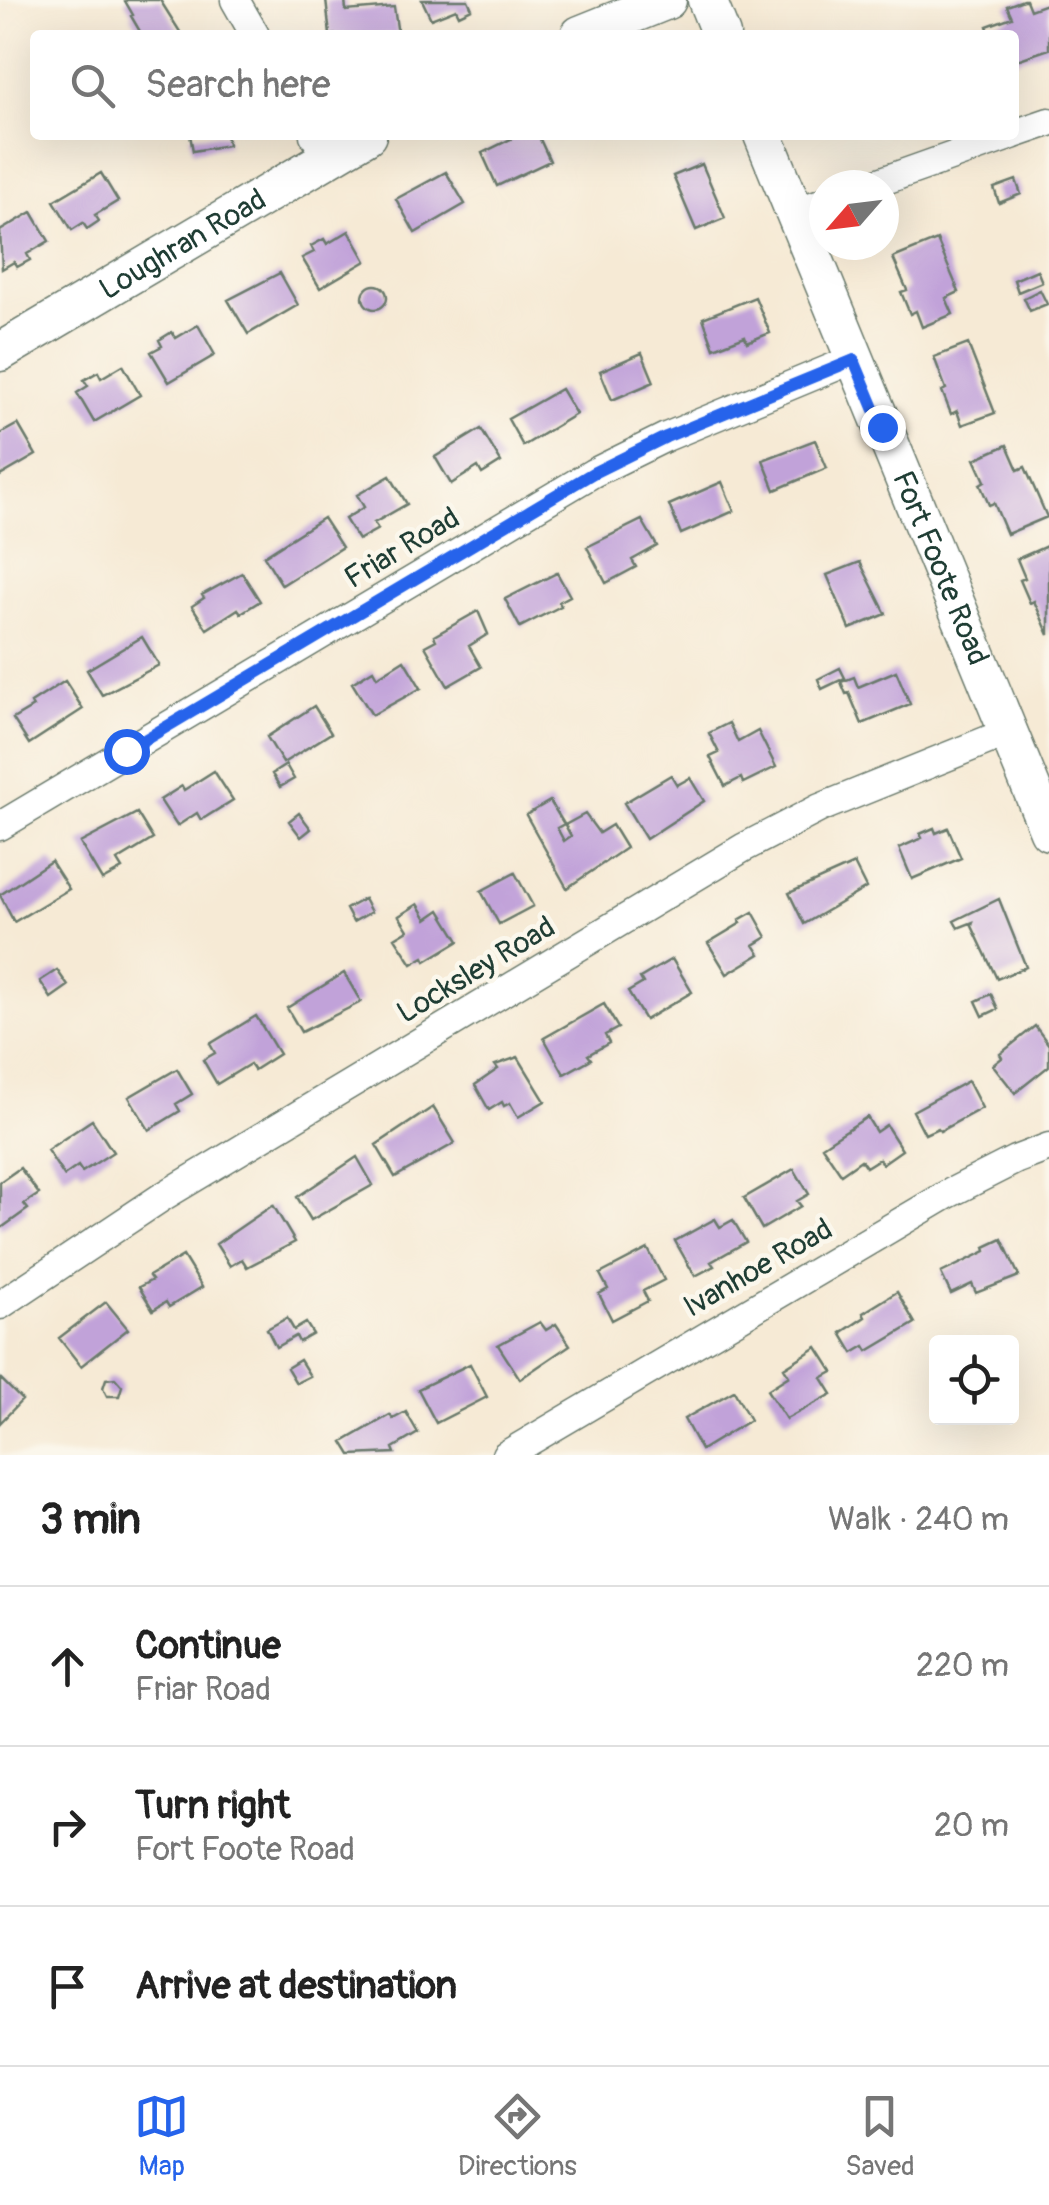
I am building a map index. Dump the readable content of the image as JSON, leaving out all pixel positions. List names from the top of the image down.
{
  "streets": {
    "street": [
      "Loughran Road",
      "Friar Road",
      "Fort Foote Road",
      "Locksley Road",
      "Ivanhoe Road"
    ]
  },
  "crossings": [
    ["Friar Road", "Fort Foote Road"],
    ["Fort Foote Road", "Locksley Road"]
  ],
  "north": "bottom left",
  "page": {
    "search": "Search here",
    "heading": ["3 min", "Walk · 240 m"],
    "list": [
      ["Continue", "Friar Road", "220 m"],
      ["Turn right", "Fort Foote Road", "20 m"],
      "Arrive at destination"
    ],
    "nav": ["Map", "Directions", "Saved"]
  }
}
